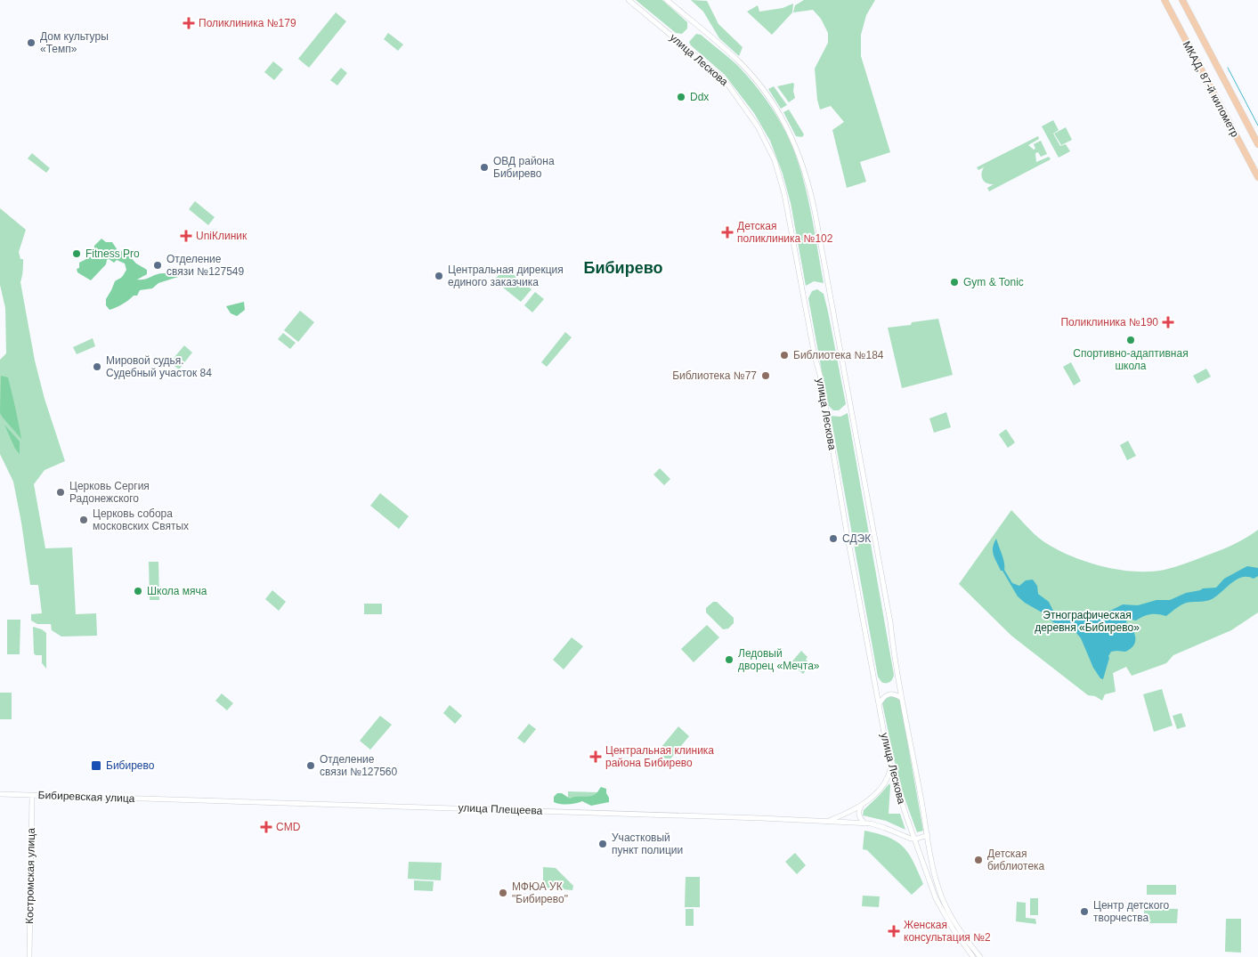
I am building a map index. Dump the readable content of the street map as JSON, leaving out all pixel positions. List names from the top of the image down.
{
  "streets": {
    "highway": ["МКАД, 87-й километр"],
    "main road": [
      "улица Лескова",
      "Бибиревская улица",
      "улица Плещеева",
      "Костромская улица"
    ]
  },
  "crossings": [
    ["улица Лескова", "улица Плещеева"],
    ["Бибиревская улица", "улица Плещеева"],
    ["Бибиревская улица", "Костромская улица"]
  ],
  "districts": ["Бибирево"],
  "parks": ["Этнографическая деревня «Бибирево»"],
  "places": {
    "health": [
      "Поликлиника №179",
      "Детская поликлиника №102",
      "UniКлиник",
      "Поликлиника №190",
      "Центральная клиника района Бибирево",
      "CMD",
      "Женская консультация №2"
    ],
    "other": [
      "Дом культуры «Темп»",
      "Ddx",
      "ОВД района Бибирево",
      "Fitness Pro",
      "Отделение связи №127549",
      "Центральная дирекция единого заказчика",
      "Gym & Tonic",
      "Спортивно-адаптивная школа",
      "Библиотека №184",
      "Мировой судья. Судебный участок 84",
      "Библиотека №77",
      "Церковь Сергия Радонежского",
      "Церковь собора московских Святых",
      "СДЭК",
      "Школа мяча",
      "Ледовый дворец «Мечта»",
      "Отделение связи №127560",
      "Участковый пункт полиции",
      "Детская библиотека",
      "МФЮА УК \"Бибирево\"",
      "Центр детского творчества"
    ],
    "transit": ["Бибирево"]
  }
}
